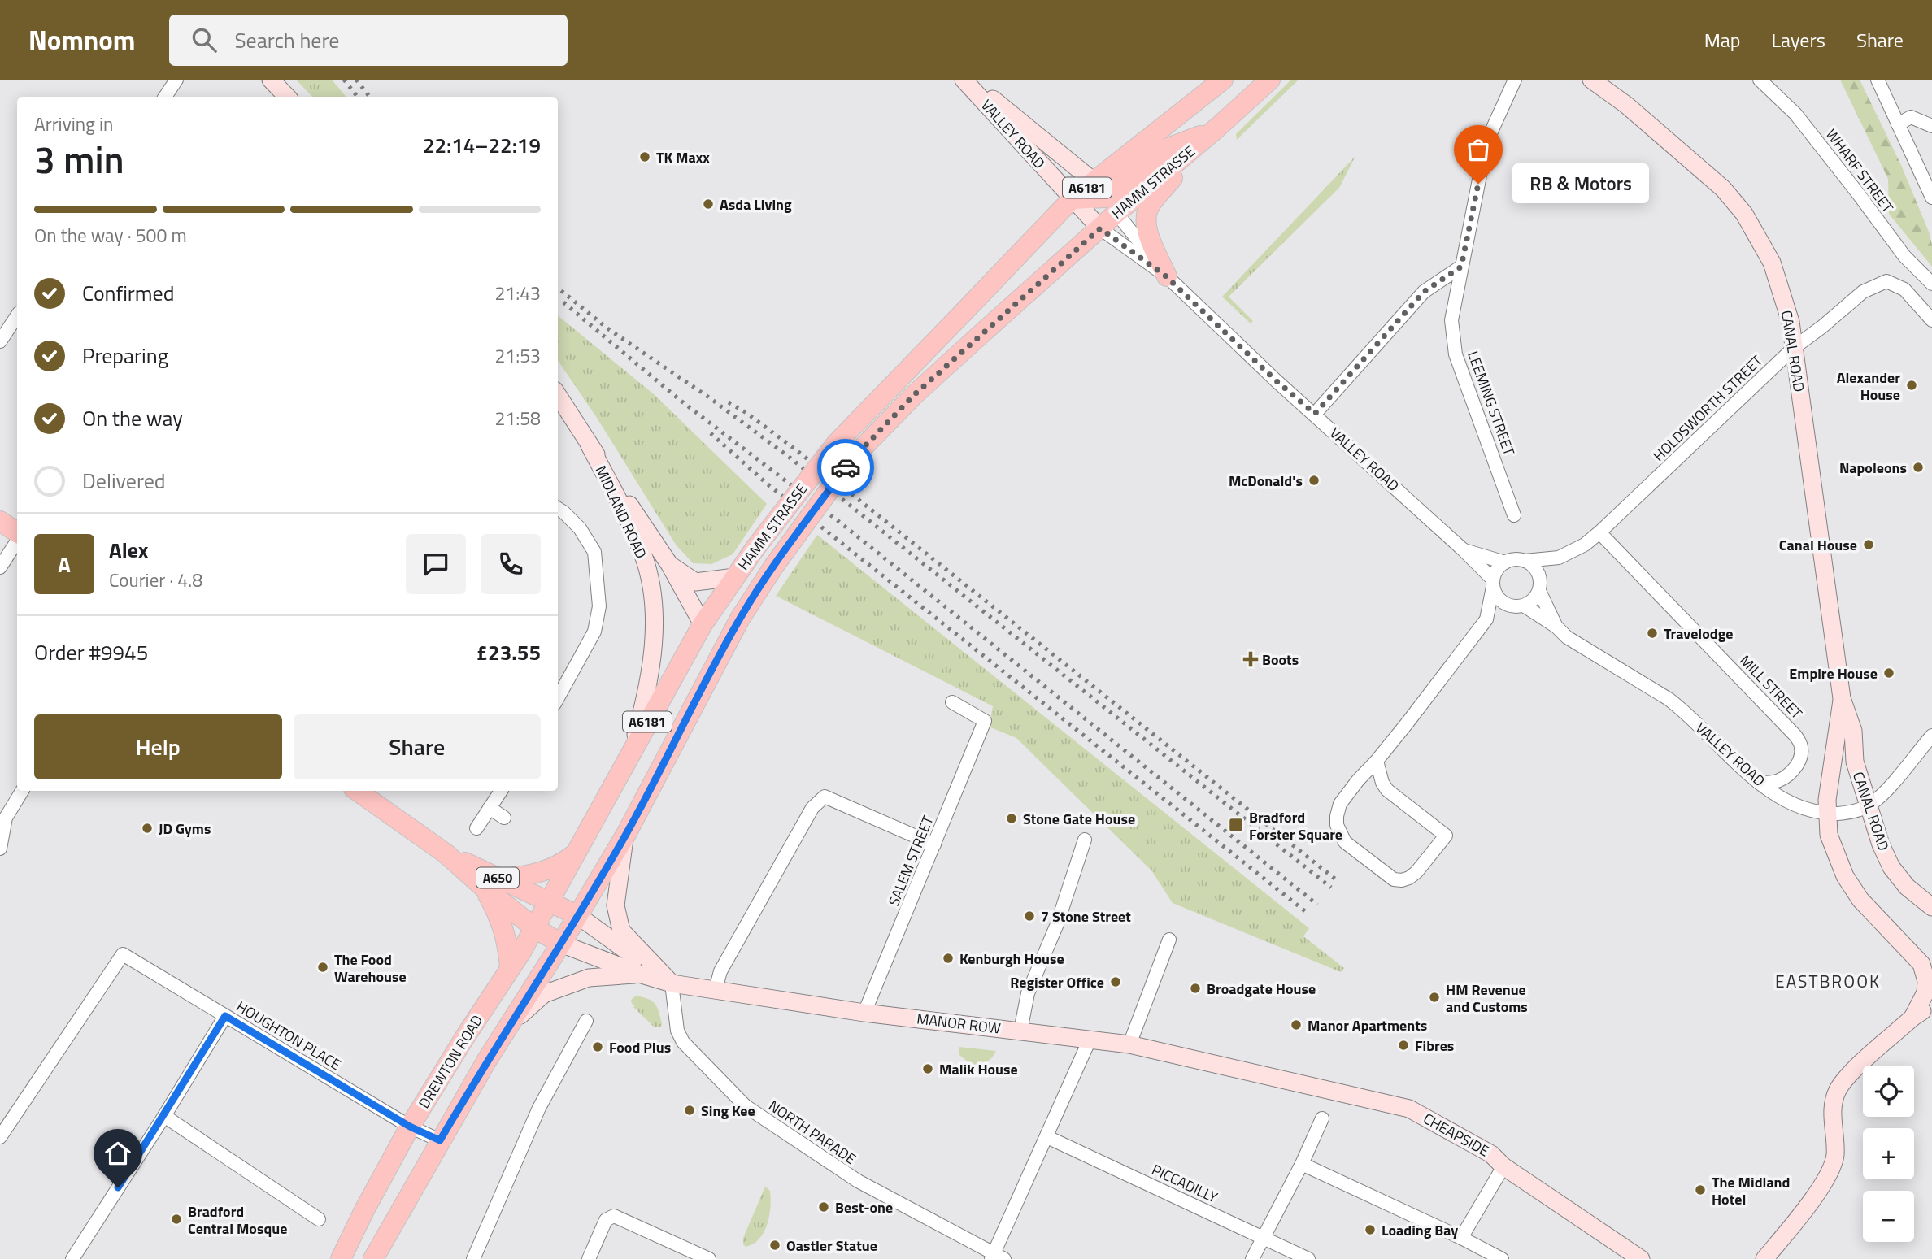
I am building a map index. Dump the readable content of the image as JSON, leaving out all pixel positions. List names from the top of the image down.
{
  "streets": {
    "main road": [
      "HAMM STRASSE",
      "A6181",
      "A650",
      "DREWTON ROAD"
    ],
    "street": [
      "VALLEY ROAD",
      "WHARF STREET",
      "CANAL ROAD",
      "LEEMING STREET",
      "HOLDSWORTH STREET",
      "MIDLAND ROAD",
      "MILL STREET",
      "SALEM STREET",
      "MANOR ROW",
      "HOUGHTON PLACE",
      "NORTH PARADE",
      "CHEAPSIDE",
      "PICCADILLY"
    ]
  },
  "crossings": [
    ["VALLEY ROAD", "HAMM STRASSE"],
    ["VALLEY ROAD", "CANAL ROAD"],
    ["VALLEY ROAD", "HOLDSWORTH STREET"],
    ["VALLEY ROAD", "MILL STREET"],
    ["HAMM STRASSE", "MIDLAND ROAD"],
    ["HAMM STRASSE", "A650"],
    ["HAMM STRASSE", "MANOR ROW"],
    ["HAMM STRASSE", "DREWTON ROAD"],
    ["CANAL ROAD", "HOLDSWORTH STREET"],
    ["HOLDSWORTH STREET", "MILL STREET"],
    ["SALEM STREET", "MANOR ROW"],
    ["A650", "MANOR ROW"],
    ["A650", "DREWTON ROAD"],
    ["MANOR ROW", "DREWTON ROAD"],
    ["MANOR ROW", "NORTH PARADE"],
    ["MANOR ROW", "CHEAPSIDE"],
    ["HOUGHTON PLACE", "DREWTON ROAD"]
  ],
  "districts": ["EASTBROOK"],
  "places": {
    "other": [
      "TK Maxx",
      "RB & Motors",
      "Asda Living",
      "Alexander House",
      "Napoleons",
      "McDonald's",
      "Canal House",
      "Travelodge",
      "Empire House",
      "Stone Gate House",
      "JD Gyms",
      "7 Stone Street",
      "Kenburgh House",
      "The Food Warehouse",
      "Register Office",
      "Broadgate House",
      "HM Revenue and Customs",
      "Manor Apartments",
      "Fibres",
      "Food Plus",
      "Malik House",
      "Sing Kee",
      "The Midland Hotel",
      "Best-one",
      "Bradford Central Mosque",
      "Loading Bay",
      "Oastler Statue"
    ],
    "health": ["Boots"],
    "transit": ["Bradford Forster Square"]
  },
  "page": {
    "header": "Nomnom",
    "search": "Search here",
    "nav": ["Map", "Layers", "Share"],
    "heading": ["3 min", "Arriving in", "22:14–22:19"],
    "panel": [
      "Alex",
      "Courier · 4.8",
      "Order #9945",
      "£23.55"
    ],
    "bubble": "RB & Motors",
    "bar": "On the way · 500 m",
    "list": [
      ["Confirmed", "21:43"],
      ["Preparing", "21:53"],
      ["On the way", "21:58"],
      "Delivered"
    ],
    "round": "A",
    "buttons": ["Help", "Share"],
    "map_buttons": ["+", "−"]
  }
}
